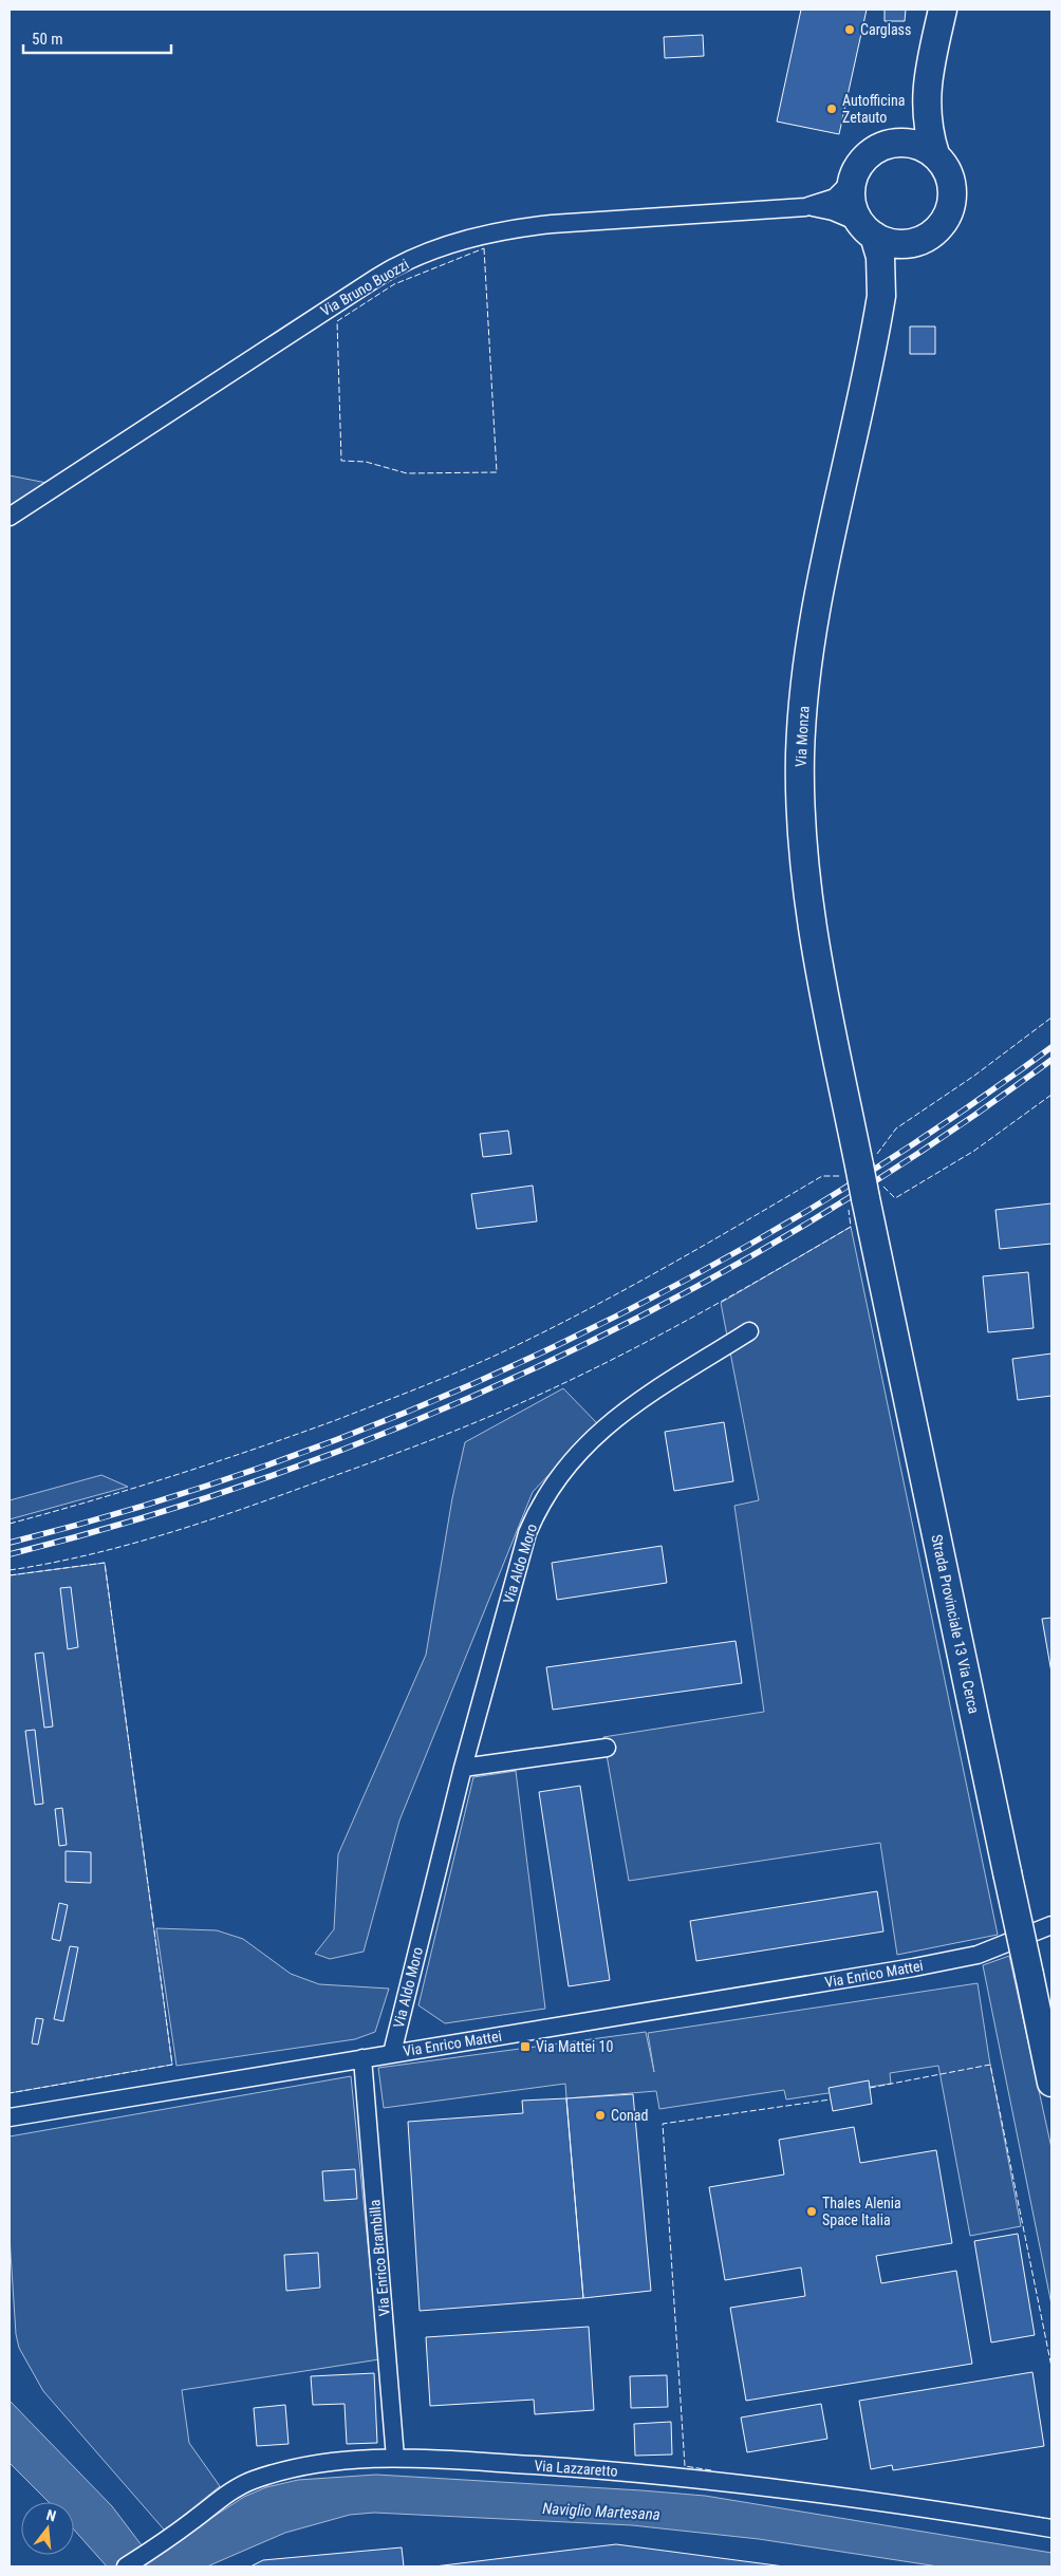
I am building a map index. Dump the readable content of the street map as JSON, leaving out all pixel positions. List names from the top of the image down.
{
  "streets": {
    "main road": ["Via Monza", "Strada Provinciale 13 Via Cerca"],
    "street": [
      "Via Bruno Buozzi",
      "Via Aldo Moro",
      "Via Enrico Mattei",
      "Via Enrico Brambilla",
      "Via Lazzaretto"
    ]
  },
  "crossings": [
    ["Via Bruno Buozzi", "Via Monza"],
    ["Via Monza", "Strada Provinciale 13 Via Cerca"],
    ["Via Aldo Moro", "Via Enrico Mattei"],
    ["Via Enrico Mattei", "Via Enrico Brambilla"],
    ["Via Enrico Brambilla", "Via Lazzaretto"]
  ],
  "water": ["Naviglio Martesana"],
  "places": {
    "other": [
      "Carglass",
      "Autofficina Zetauto",
      "Conad",
      "Thales Alenia Space Italia"
    ],
    "transit": ["Via Mattei 10"]
  },
  "scale_bar": "50 m",
  "north": "top"
}
